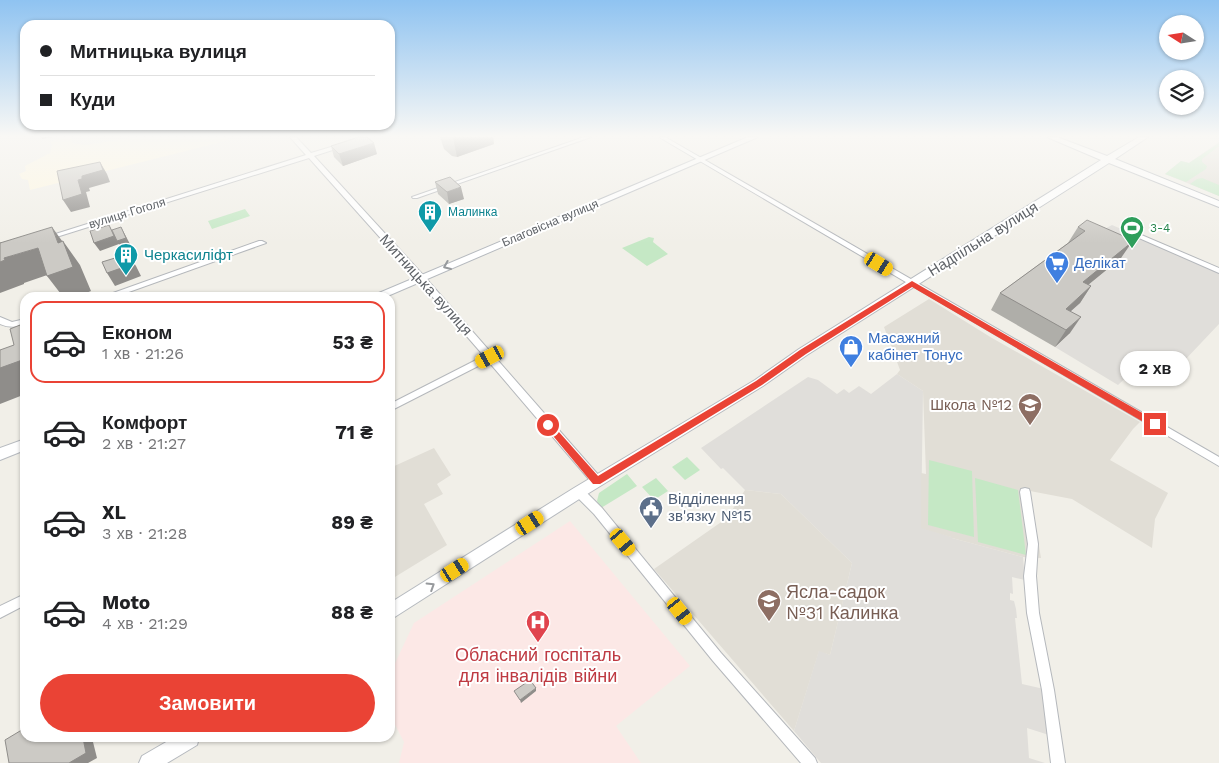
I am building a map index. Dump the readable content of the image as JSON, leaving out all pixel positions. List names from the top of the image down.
{
  "streets": {
    "main road": ["Благовісна вулиця", "Надпільна вулиця"],
    "street": ["вулиця Гоголя", "Митницька вулиця"]
  },
  "crossings": [
    ["Благовісна вулиця", "Митницька вулиця"],
    ["Надпільна вулиця", "Митницька вулиця"]
  ],
  "one_way": ["Благовісна вулиця"],
  "places": {
    "building": ["Малинка", "Черкасиліфт"],
    "sports": ["3-4"],
    "supermarket": ["Делікат"],
    "shop": ["Масажний кабінет Тонус"],
    "school or university": ["Школа №12", "Ясла-садок №31 Калинка"],
    "public building": ["Відділення зв'язку №15"],
    "hospital": ["Обласний госпіталь для інвалідів війни"]
  },
  "north": "left",
  "page": {
    "banner": ["Митницька вулиця", "Куди"],
    "list": [
      {
        "name": "Економ",
        "note": "1 хв · 21:26",
        "value": "53 ₴"
      },
      {
        "name": "Комфорт",
        "note": "2 хв · 21:27",
        "value": "71 ₴"
      },
      {
        "name": "XL",
        "note": "3 хв · 21:28",
        "value": "89 ₴"
      },
      {
        "name": "Moto",
        "note": "4 хв · 21:29",
        "value": "88 ₴"
      }
    ],
    "bubble": "2 хв",
    "buttons": "Замовити"
  }
}
